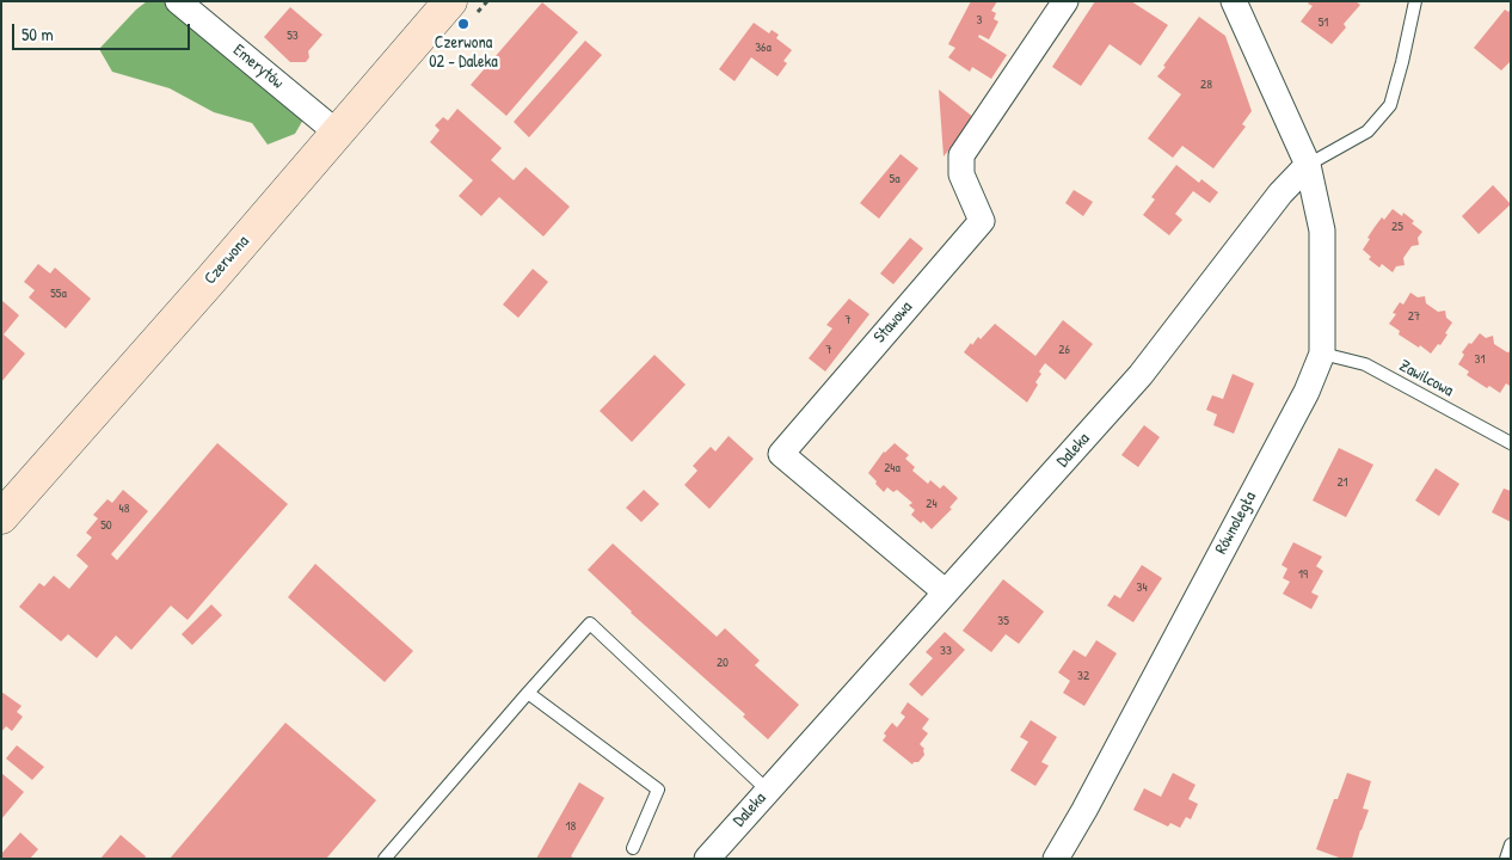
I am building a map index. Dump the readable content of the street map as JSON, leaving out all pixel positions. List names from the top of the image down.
{
  "streets": {
    "main road": ["Czerwona"],
    "street": [
      "Emerytów",
      "Stawowa",
      "Daleka",
      "Równoległa"
    ],
    "lane": ["Zawilcowa"]
  },
  "crossings": [
    ["Emerytów", "Czerwona"],
    ["Stawowa", "Daleka"],
    ["Zawilcowa", "Równoległa"],
    ["Daleka", "Równoległa"]
  ],
  "places": ["Czerwona 02 - Daleka"],
  "house_numbers": [
    "3",
    "51",
    "53",
    "36a",
    "28",
    "5a",
    "25",
    "55a",
    "27",
    "7",
    "7",
    "26",
    "31",
    "24a",
    "21",
    "24",
    "48",
    "50",
    "19",
    "34",
    "35",
    "33",
    "20",
    "32",
    "18"
  ],
  "scale_bar": "50 m"
}
